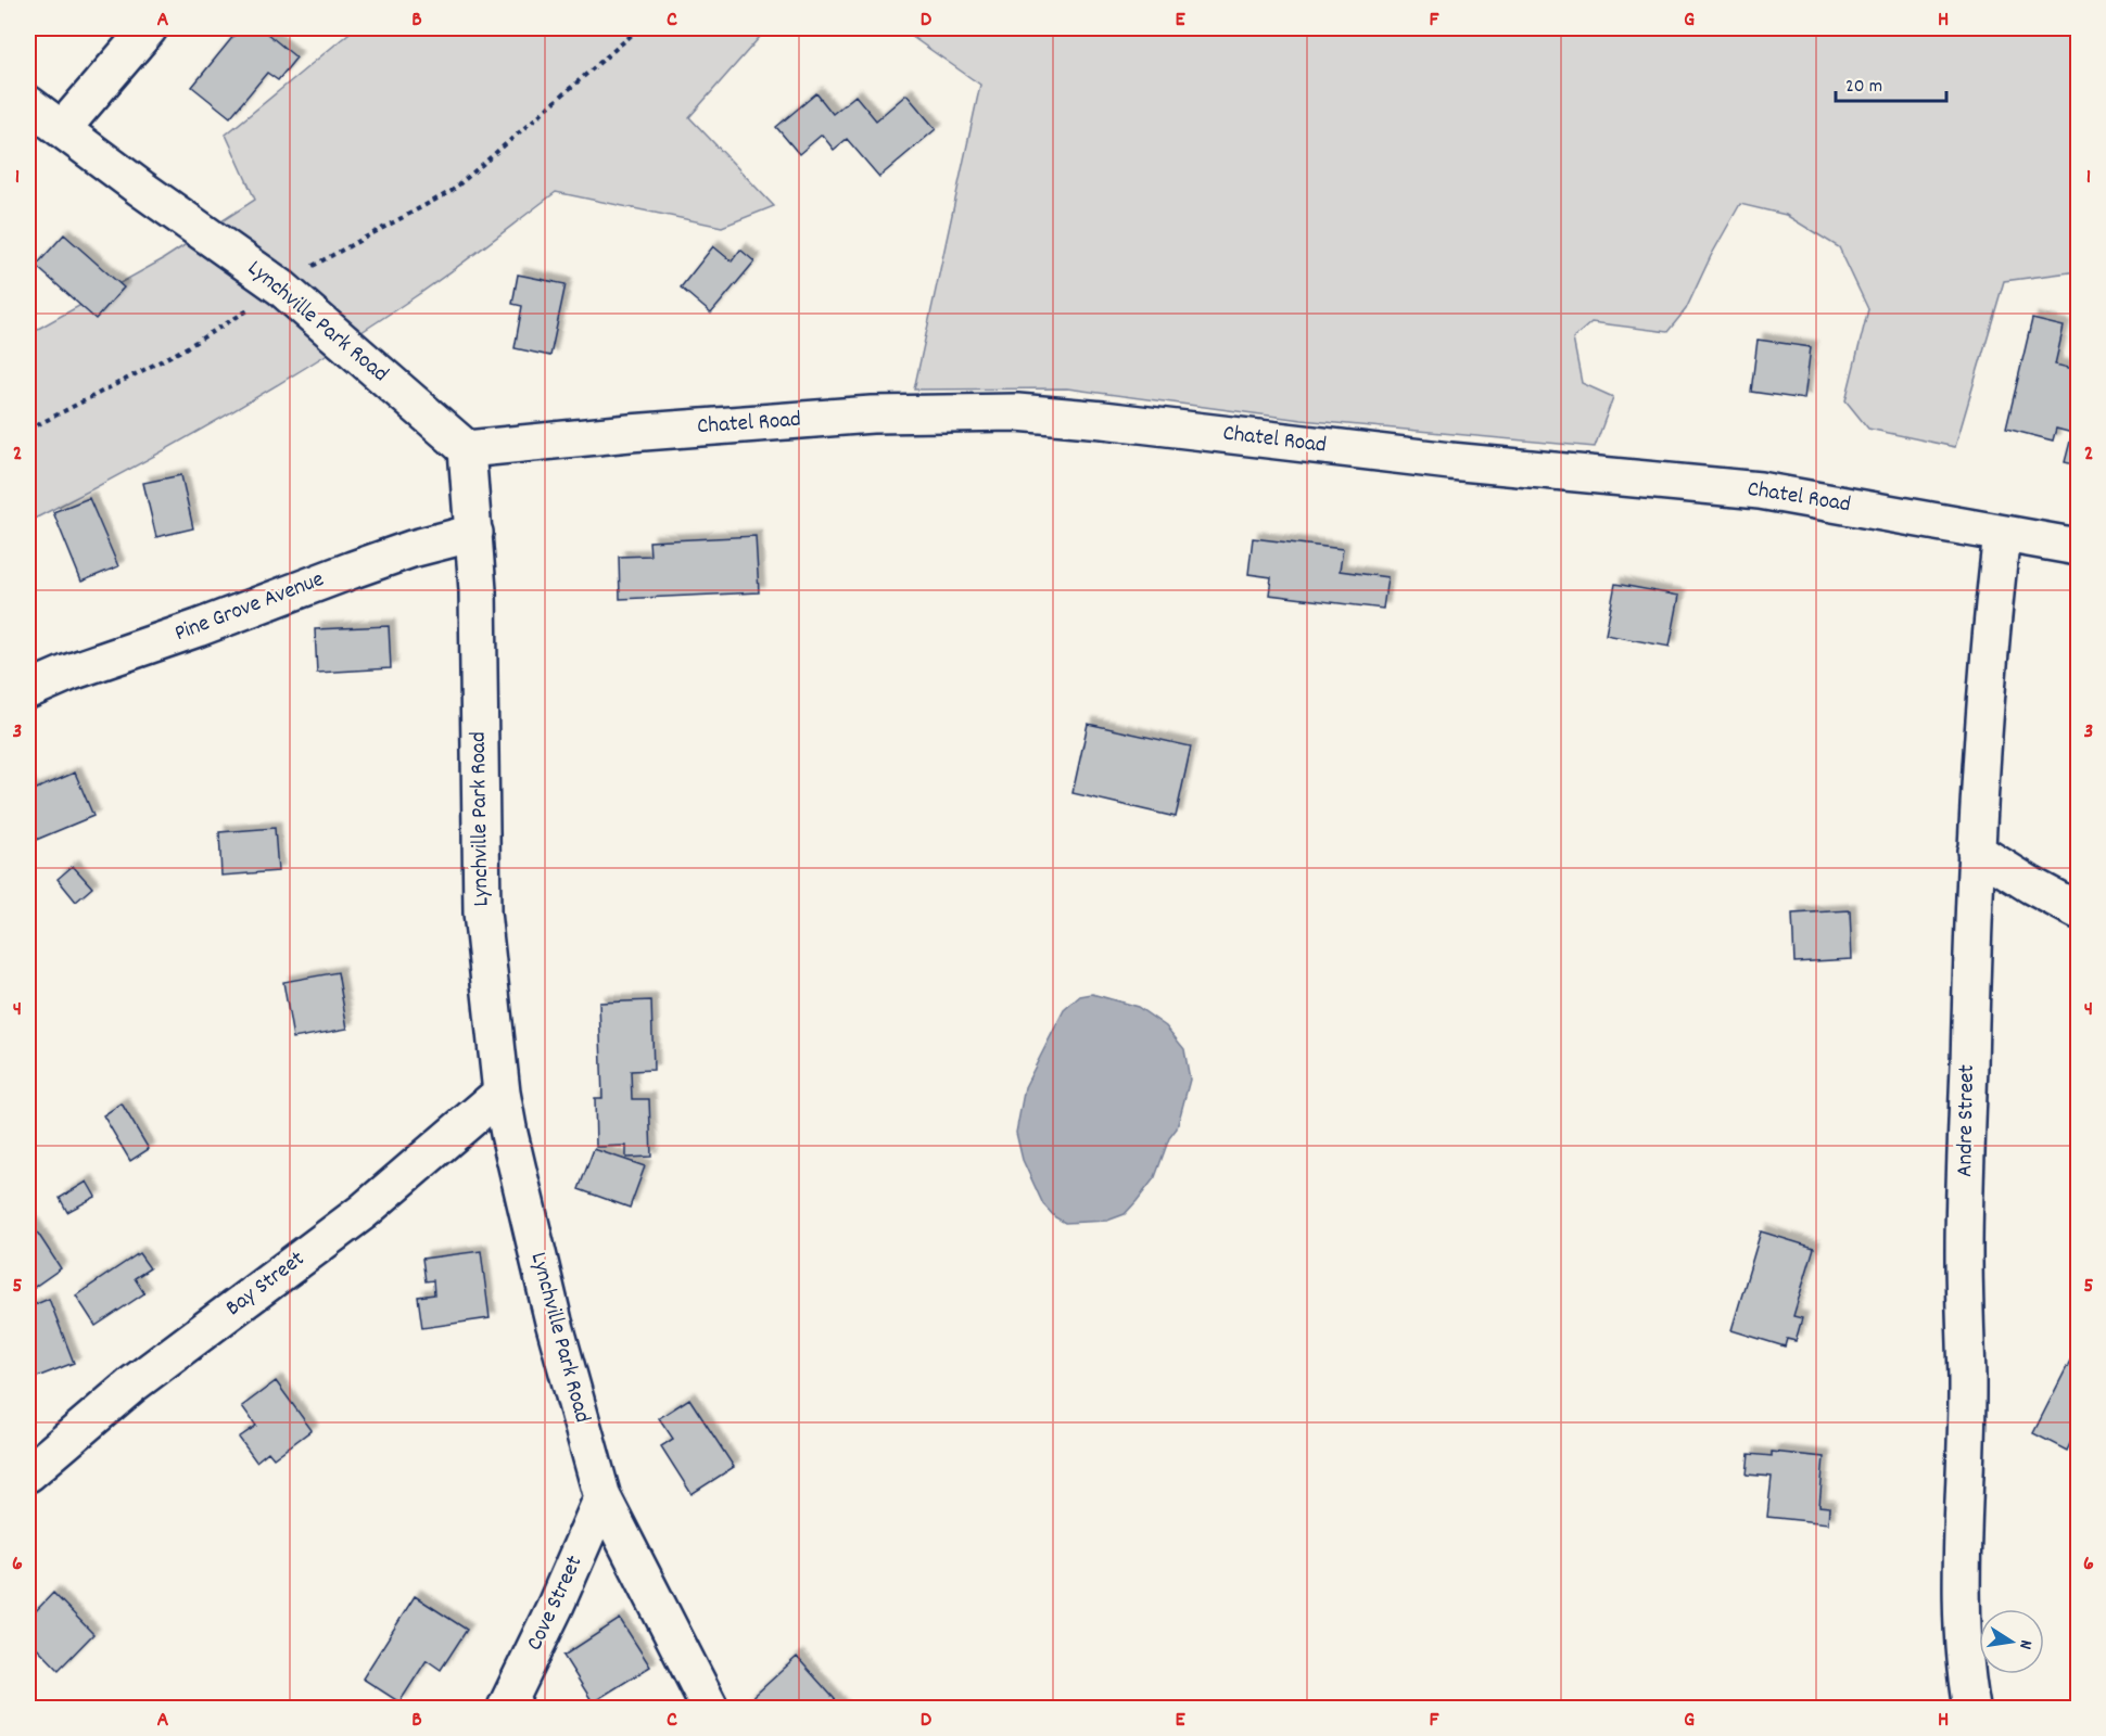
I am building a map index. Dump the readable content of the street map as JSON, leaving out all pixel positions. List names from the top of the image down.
{
  "streets": {
    "street": [
      "Lynchville Park Road",
      "Chatel Road",
      "Pine Grove Avenue",
      "Andre Street",
      "Bay Street",
      "Cove Street"
    ]
  },
  "crossings": [
    ["Lynchville Park Road", "Chatel Road"],
    ["Lynchville Park Road", "Pine Grove Avenue"],
    ["Lynchville Park Road", "Bay Street"],
    ["Lynchville Park Road", "Cove Street"],
    ["Chatel Road", "Andre Street"]
  ],
  "scale_bar": "20 m",
  "north": "right",
  "grid": {
    "columns": [
      "A",
      "B",
      "C",
      "D",
      "E",
      "F",
      "G",
      "H"
    ],
    "rows": [
      "1",
      "2",
      "3",
      "4",
      "5",
      "6"
    ]
  }
}
